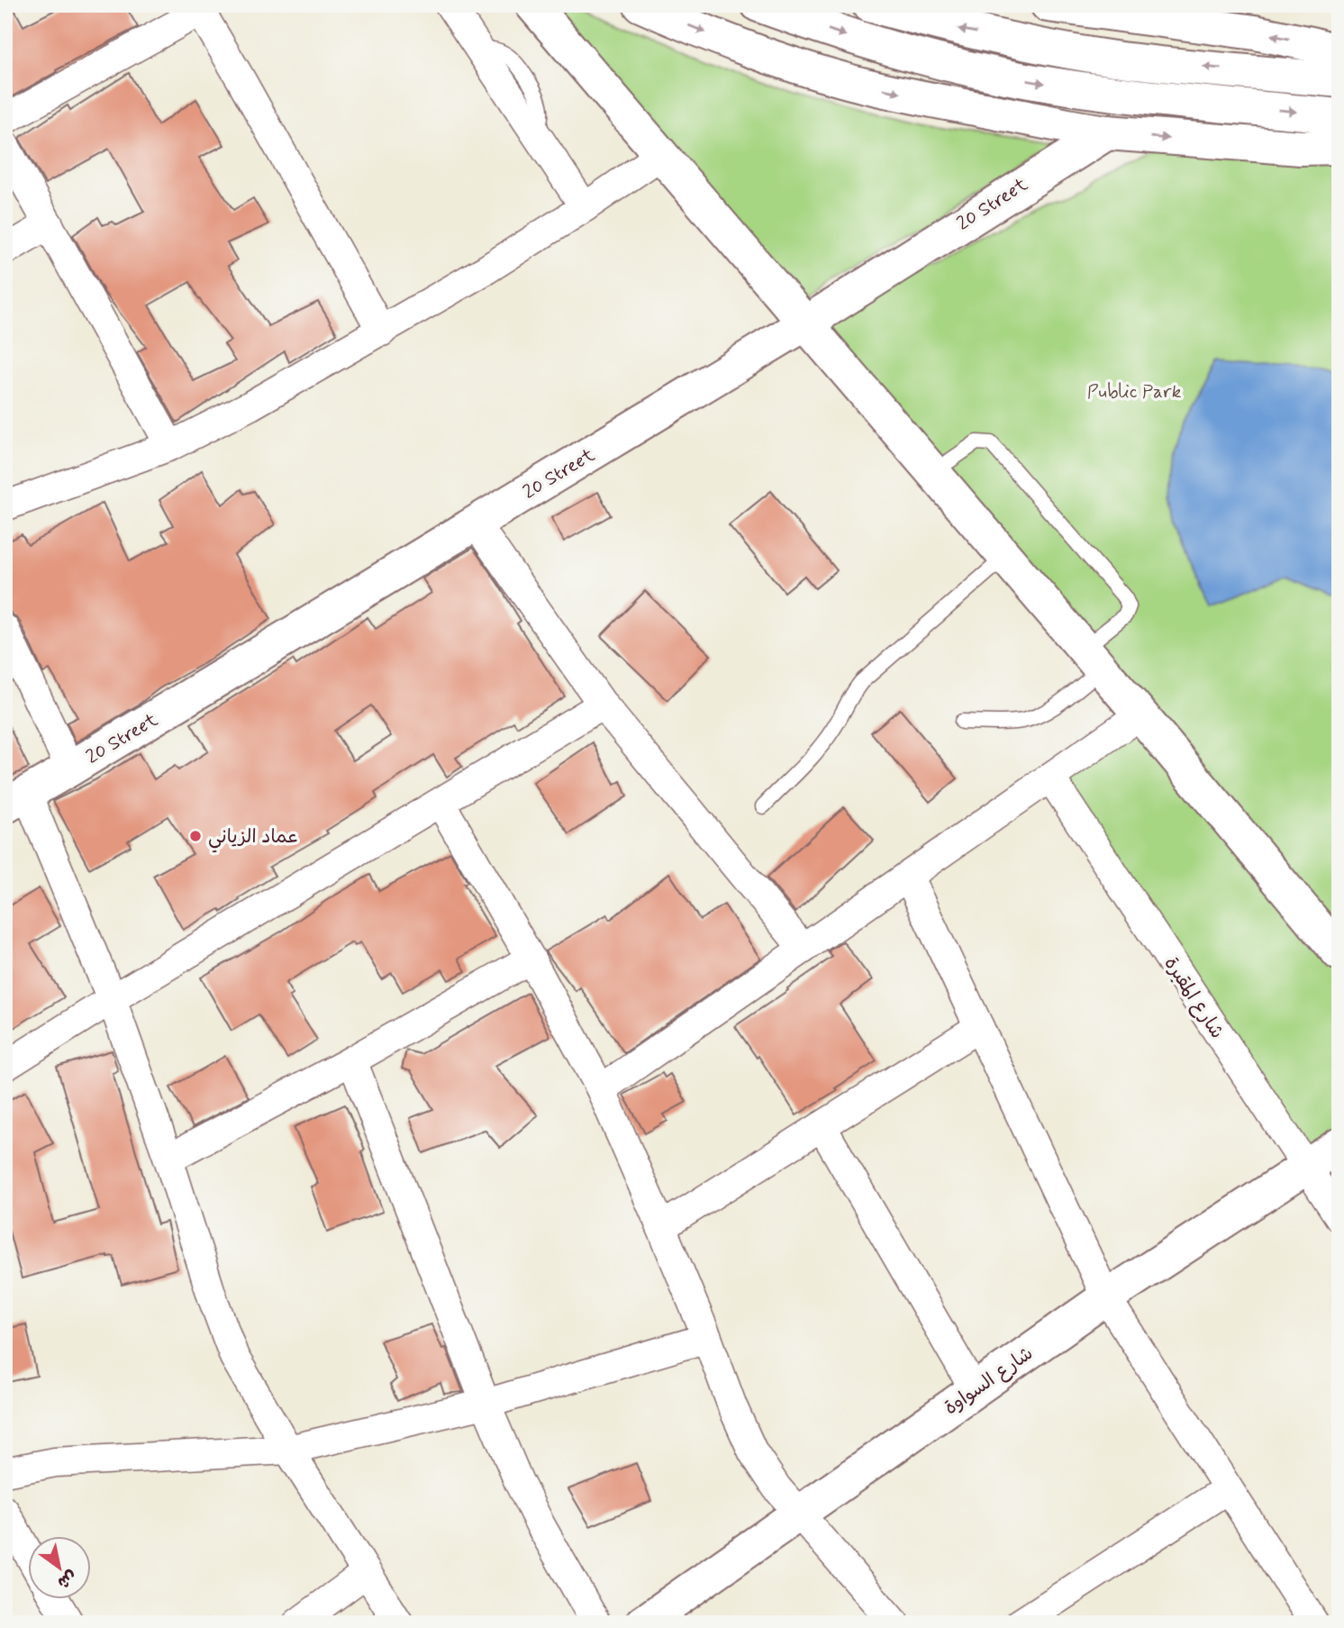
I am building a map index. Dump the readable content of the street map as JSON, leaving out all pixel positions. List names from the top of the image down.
{
  "streets": {
    "main road": ["20 Street", "شارع السواوة"],
    "street": ["شارع المقبرة"]
  },
  "crossings": [
    ["شارع المقبرة", "شارع السواوة"]
  ],
  "parks": ["Public Park"],
  "places": ["عماد الزياني"],
  "north": "bottom right"
}
